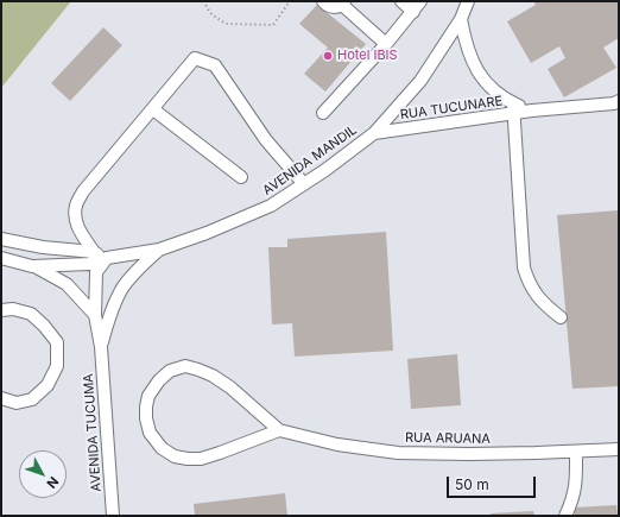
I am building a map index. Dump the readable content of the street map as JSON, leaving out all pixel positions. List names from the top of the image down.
{
  "streets": {
    "street": [
      "RUA TUCUNARE",
      "AVENIDA MANDIL",
      "AVENIDA TUCUMA",
      "RUA ARUANA"
    ]
  },
  "crossings": [
    ["RUA TUCUNARE", "AVENIDA MANDIL"],
    ["AVENIDA MANDIL", "AVENIDA TUCUMA"]
  ],
  "places": ["Hotel IBIS"],
  "scale_bar": "50 m",
  "north": "bottom right"
}
